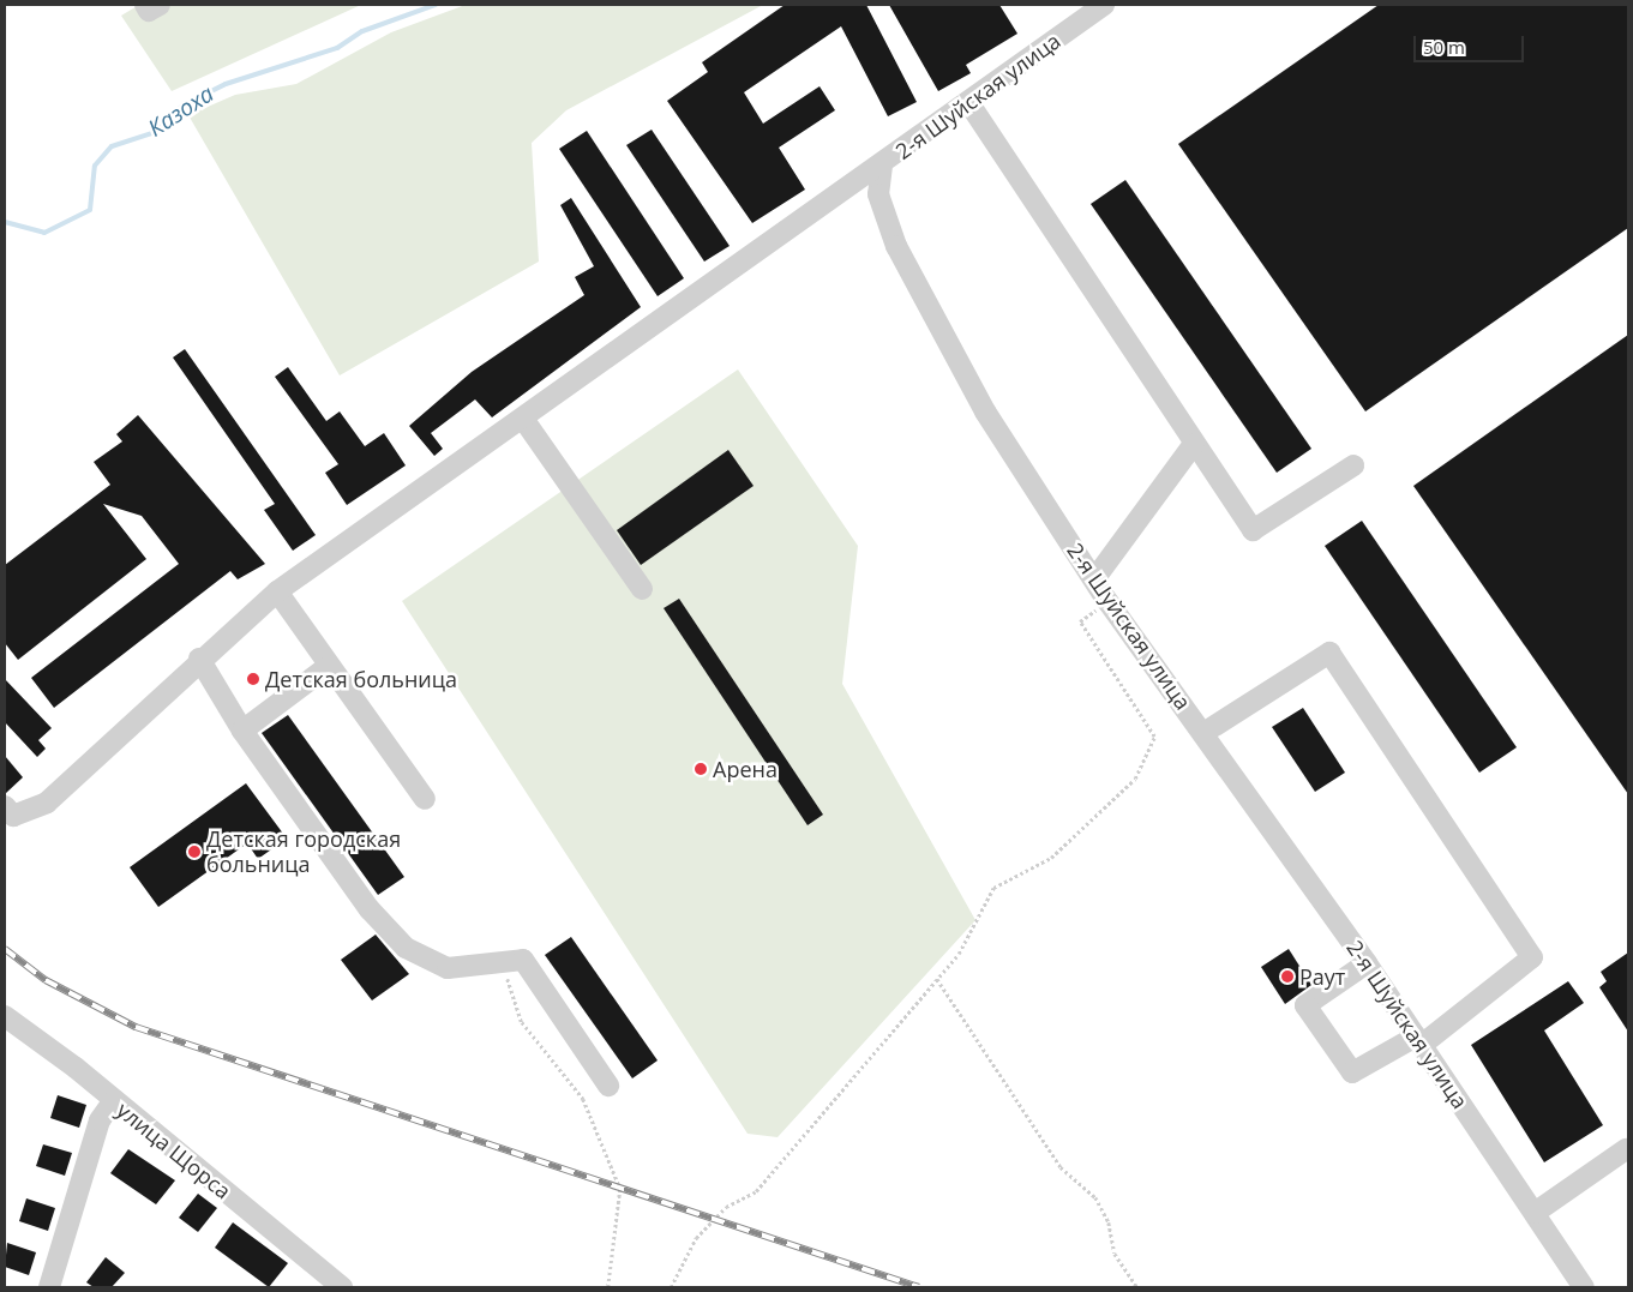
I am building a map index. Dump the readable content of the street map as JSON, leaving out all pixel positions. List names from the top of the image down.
{
  "streets": {
    "street": ["2-я Шуйская улица", "улица Щорса"]
  },
  "water": ["Казоха"],
  "places": [
    "Детская больница",
    "Арена",
    "Детская городская больница",
    "Раут"
  ],
  "scale_bar": "50 m"
}
